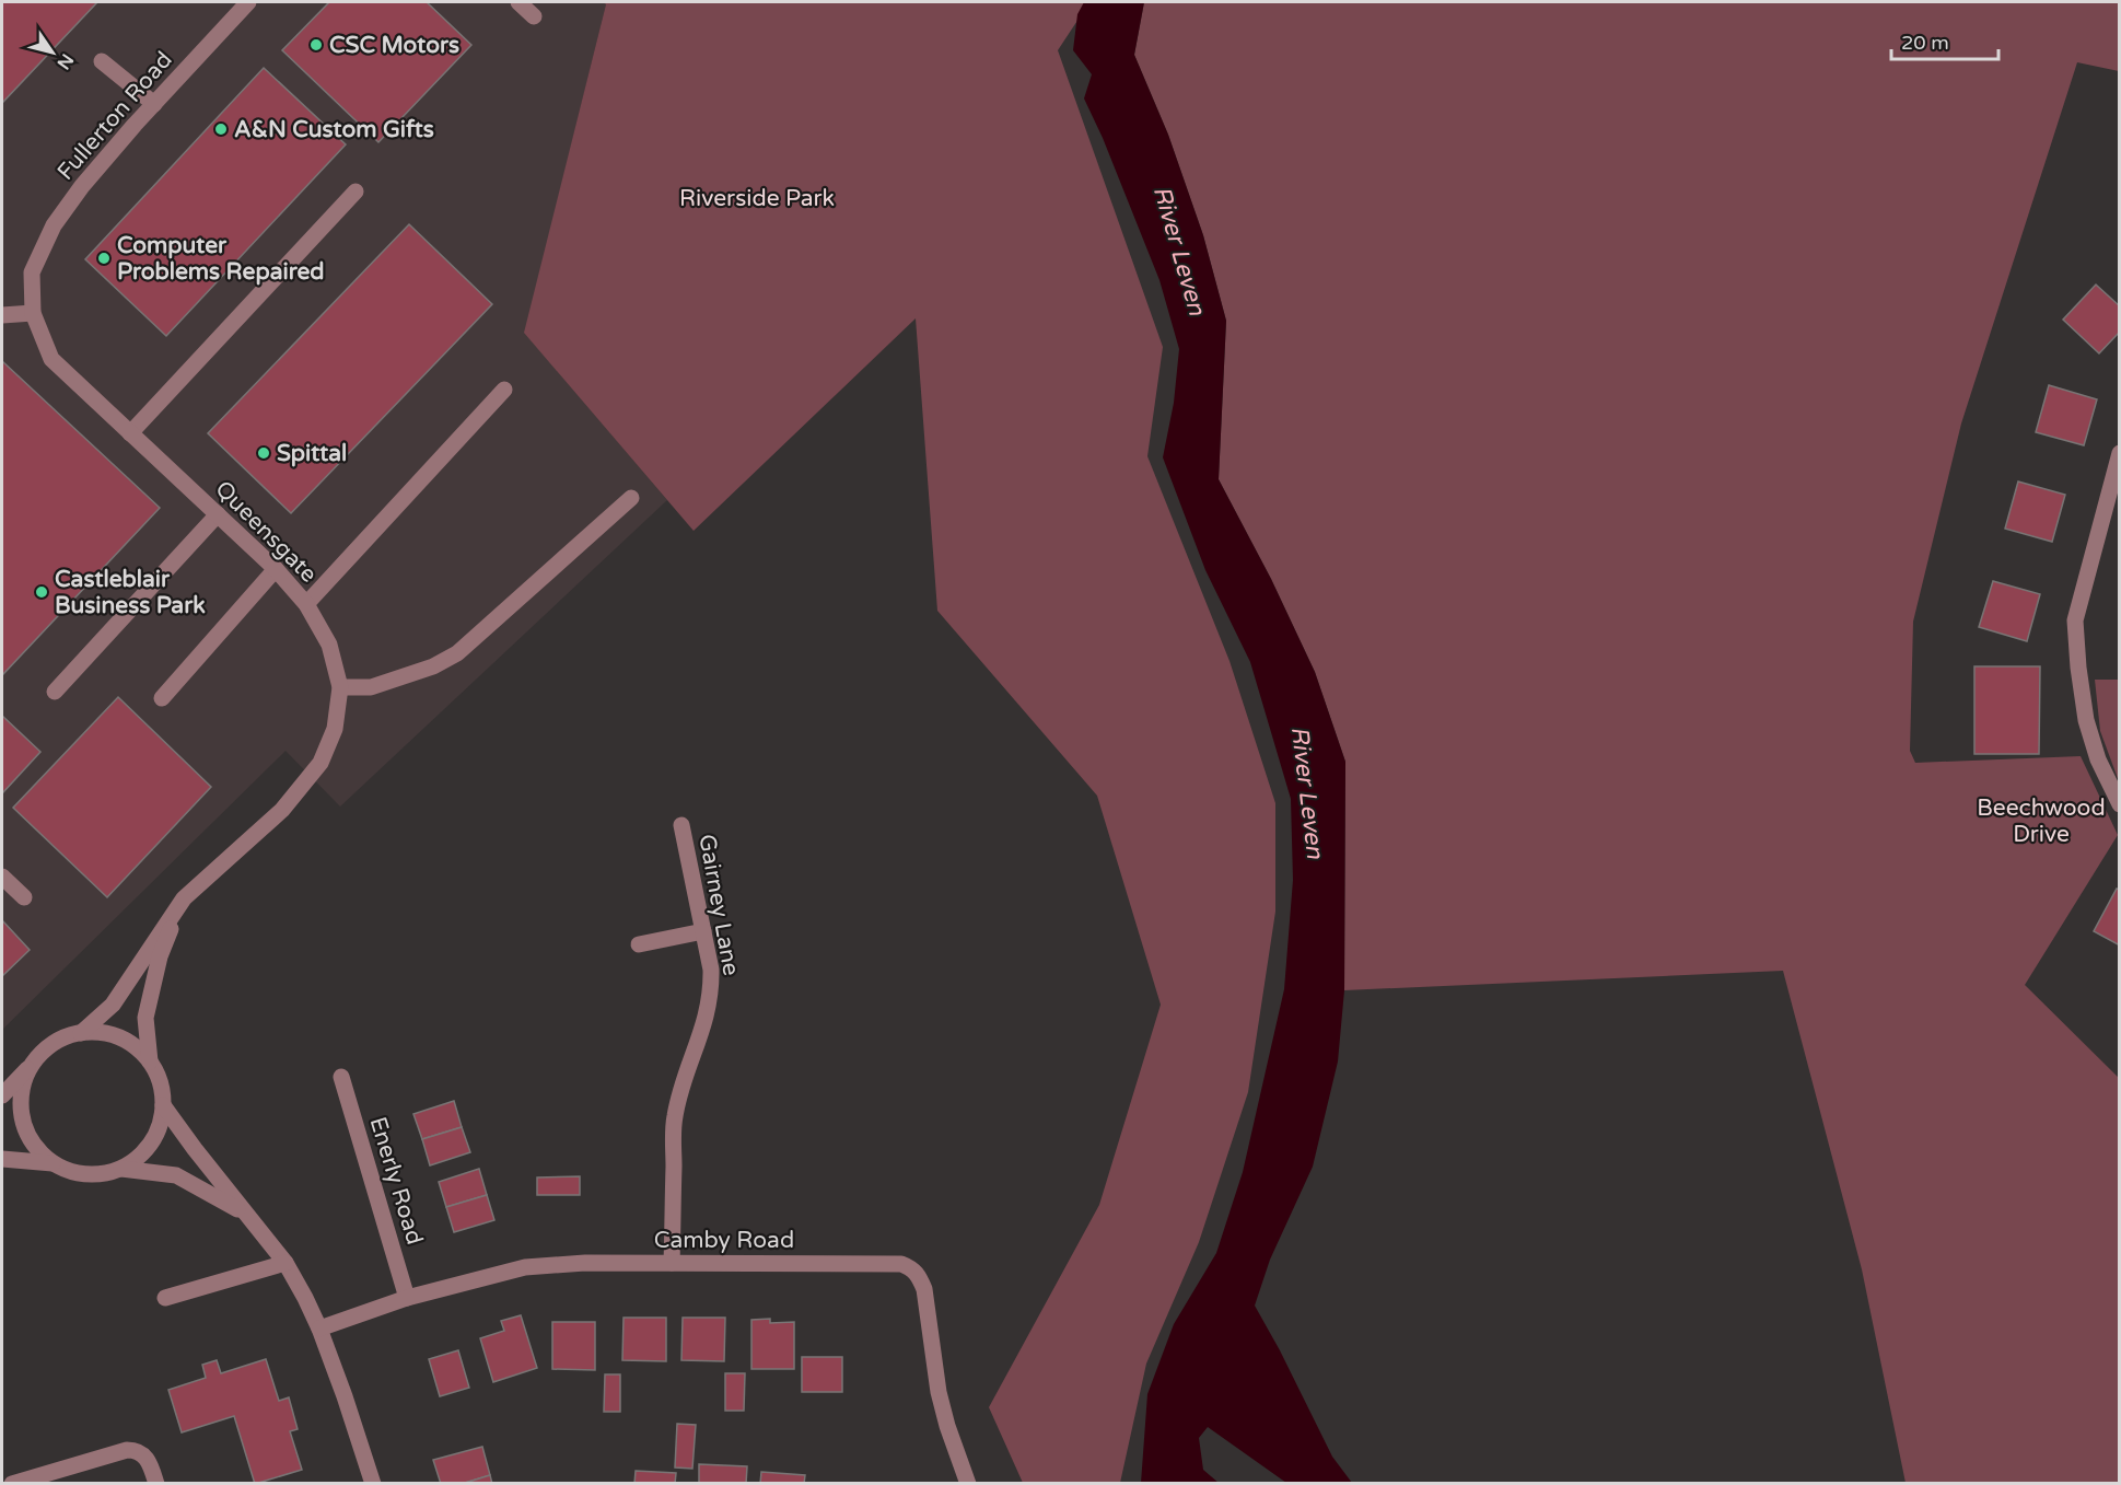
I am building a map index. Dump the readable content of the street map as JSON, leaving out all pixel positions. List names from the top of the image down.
{
  "streets": {
    "street": [
      "Fullerton Road",
      "Queensgate",
      "Gairney Lane",
      "Enerly Road",
      "Camby Road"
    ]
  },
  "crossings": [
    ["Fullerton Road", "Queensgate"],
    ["Gairney Lane", "Camby Road"],
    ["Enerly Road", "Camby Road"]
  ],
  "water": ["River Leven"],
  "parks": ["Riverside Park", "Beechwood Drive"],
  "places": [
    "CSC Motors",
    "A&N Custom Gifts",
    "Computer Problems Repaired",
    "Spittal",
    "Castleblair Business Park"
  ],
  "scale_bar": "20 m",
  "north": "bottom right"
}
